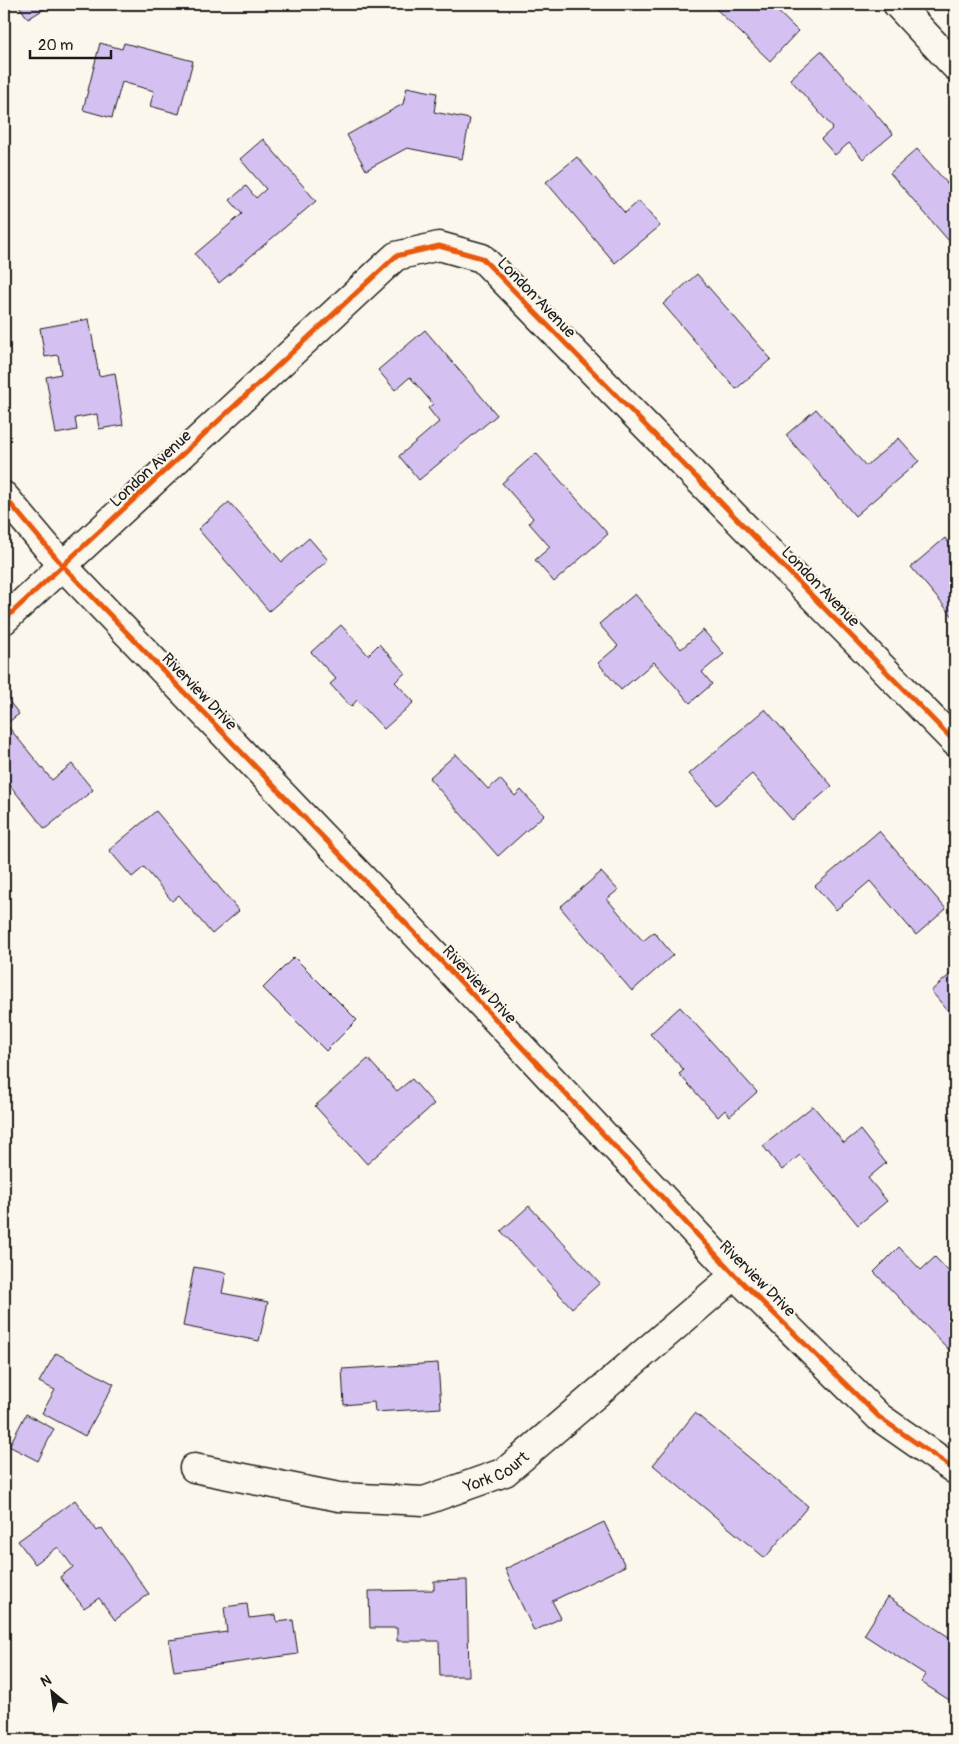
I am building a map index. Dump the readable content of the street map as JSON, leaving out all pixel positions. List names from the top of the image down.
{
  "streets": {
    "street": ["London Avenue", "Riverview Drive", "York Court"]
  },
  "crossings": [
    ["London Avenue", "Riverview Drive"],
    ["Riverview Drive", "York Court"]
  ],
  "scale_bar": "20 m",
  "north": "top left"
}
